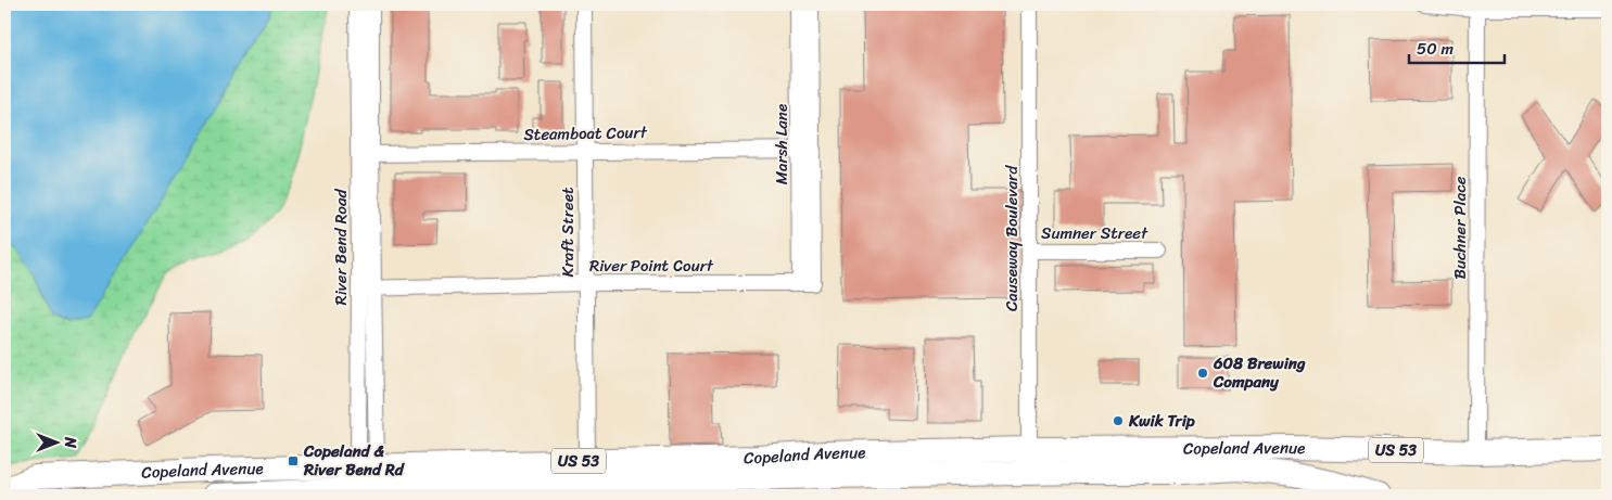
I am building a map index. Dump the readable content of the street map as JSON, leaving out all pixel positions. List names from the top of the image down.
{
  "streets": {
    "highway": ["Copeland Avenue", "US 53"],
    "street": [
      "Steamboat Court",
      "Marsh Lane",
      "Buchner Place",
      "Kraft Street",
      "Sumner Street",
      "Causeway Boulevard",
      "River Bend Road",
      "River Point Court"
    ]
  },
  "crossings": [
    ["Steamboat Court", "Marsh Lane"],
    ["Steamboat Court", "Kraft Street"],
    ["Steamboat Court", "River Bend Road"],
    ["Marsh Lane", "River Point Court"],
    ["Buchner Place", "Copeland Avenue"],
    ["Kraft Street", "River Point Court"],
    ["Kraft Street", "Copeland Avenue"],
    ["Sumner Street", "Causeway Boulevard"],
    ["Causeway Boulevard", "Copeland Avenue"],
    ["River Bend Road", "River Point Court"],
    ["River Bend Road", "Copeland Avenue"]
  ],
  "places": {
    "other": ["608 Brewing Company", "Kwik Trip"],
    "transit": ["Copeland & River Bend Rd"]
  },
  "scale_bar": "50 m",
  "north": "right"
}
